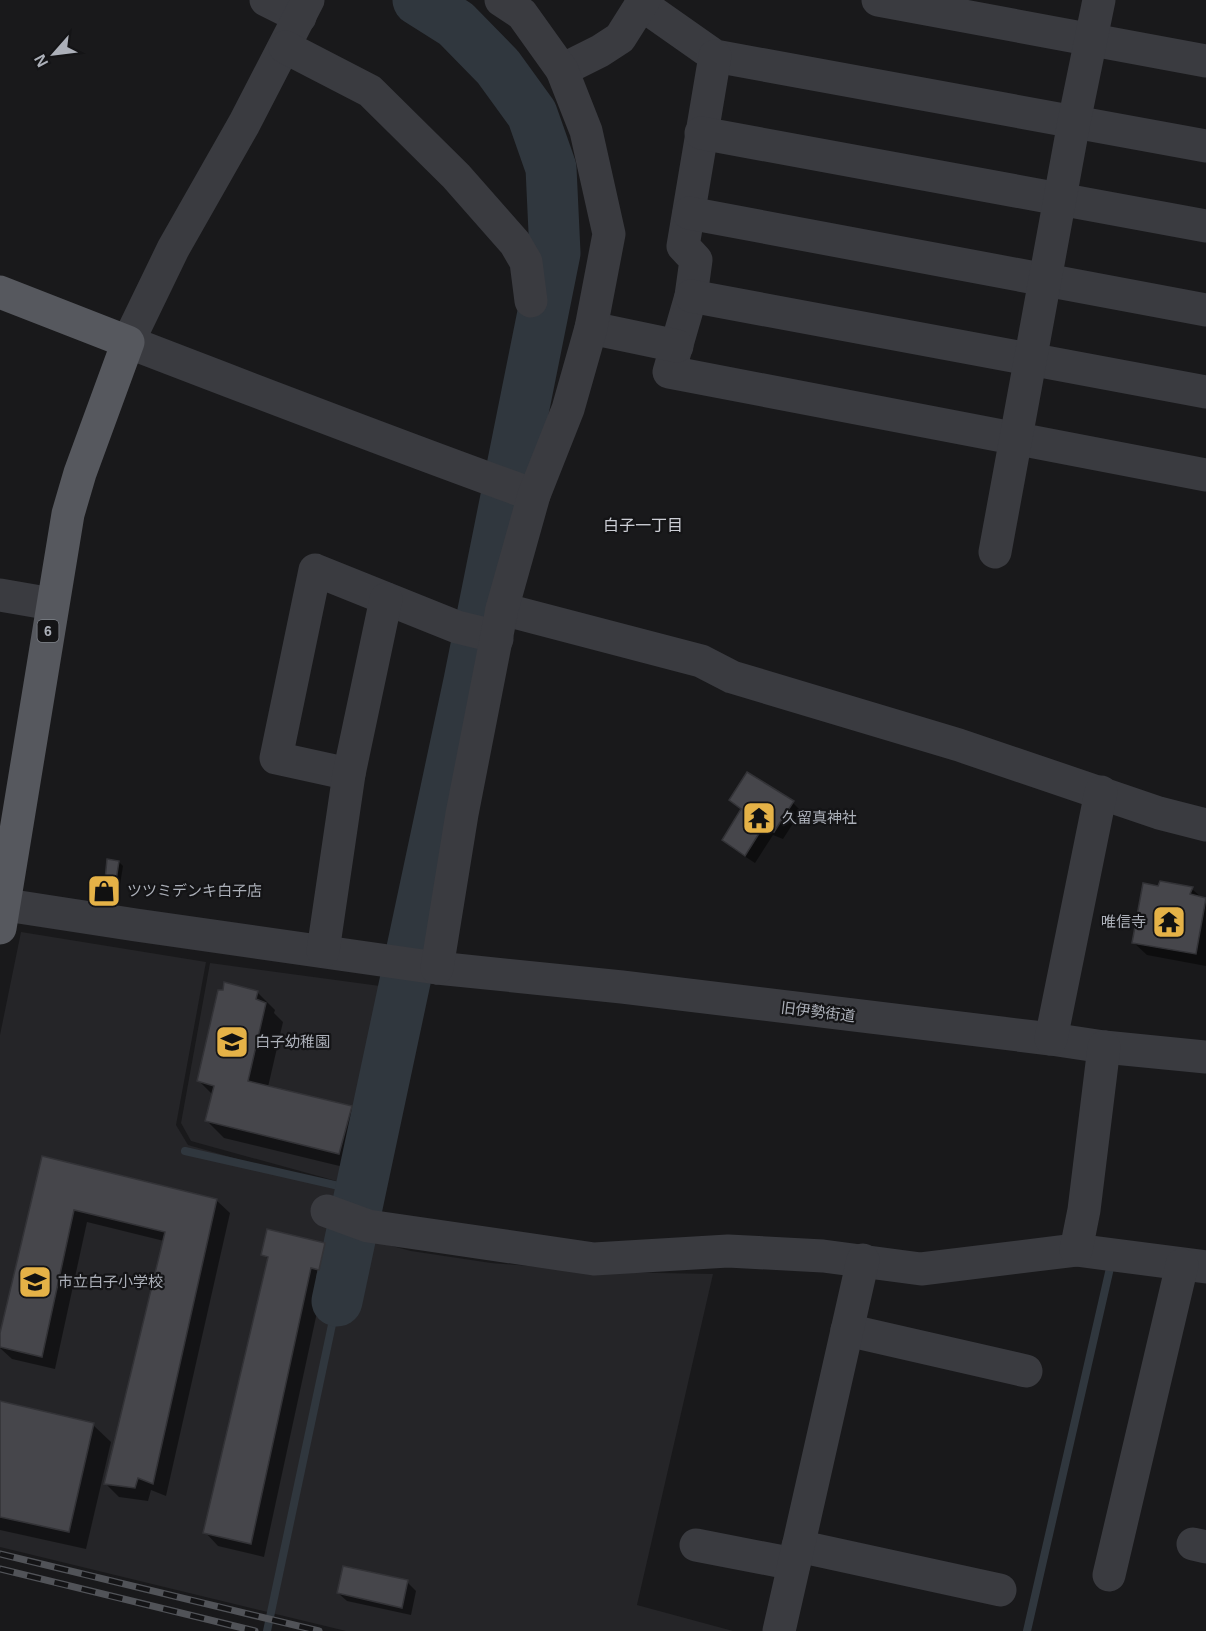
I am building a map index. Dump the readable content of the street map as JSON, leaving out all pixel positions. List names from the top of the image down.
{
  "streets": {
    "main road": ["6"],
    "street": ["旧伊勢街道"]
  },
  "crossings": [
    ["6", "旧伊勢街道"]
  ],
  "districts": ["白子一丁目"],
  "places": {
    "temple": ["久留真神社", "唯信寺"],
    "shop": ["ツツミデンキ白子店"],
    "school or university": ["白子幼稚園", "市立白子小学校"]
  },
  "north": "bottom left"
}
